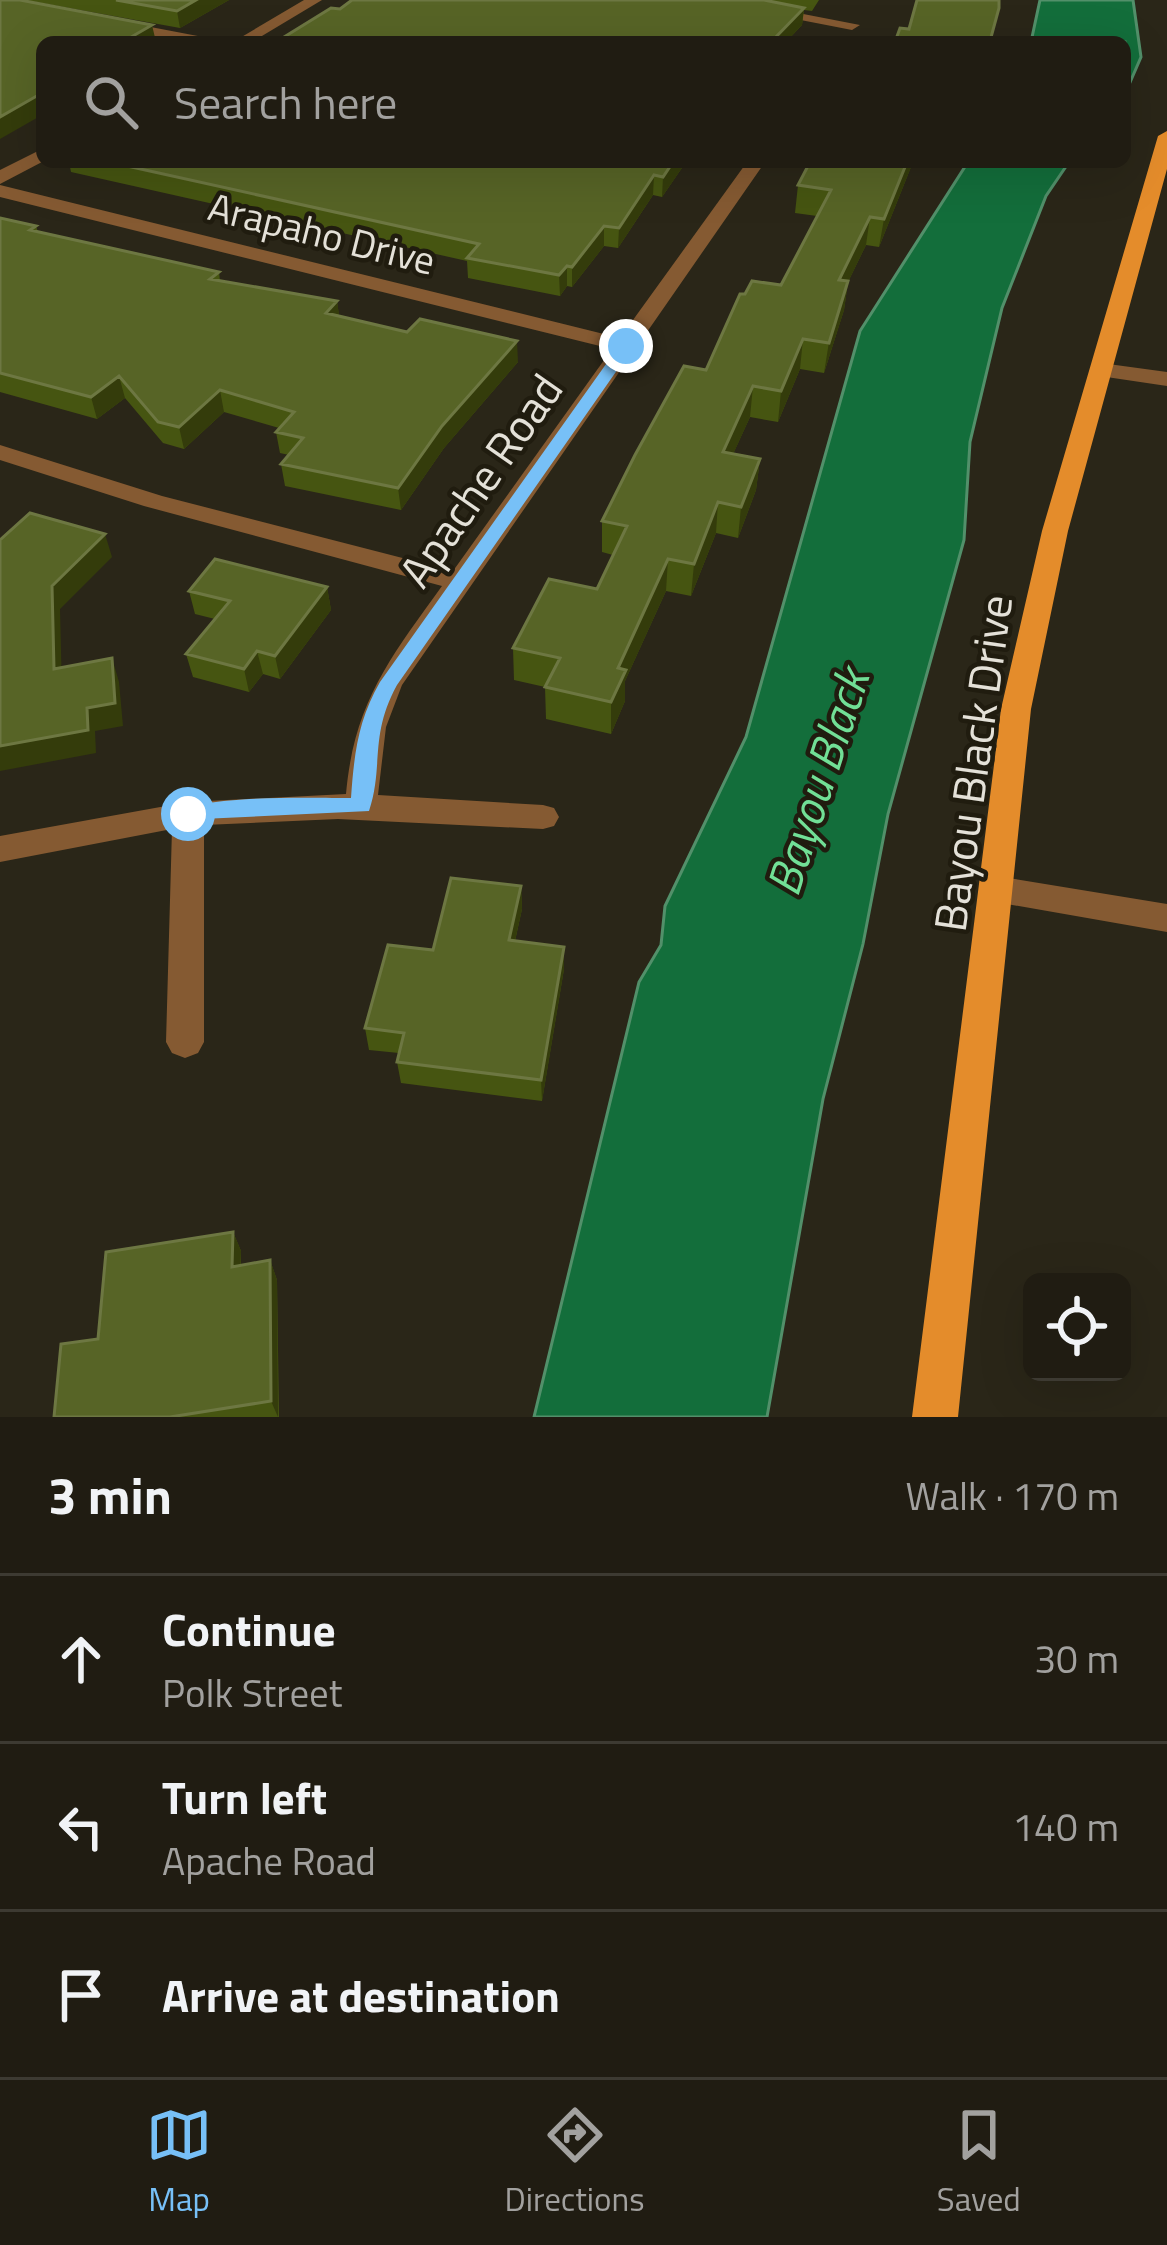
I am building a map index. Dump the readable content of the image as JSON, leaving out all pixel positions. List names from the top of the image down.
{
  "streets": {
    "main road": ["Bayou Black Drive"],
    "street": ["Arapaho Drive", "Apache Road"]
  },
  "crossings": [
    ["Arapaho Drive", "Apache Road"]
  ],
  "water": ["Bayou Black"],
  "page": {
    "search": "Search here",
    "heading": ["3 min", "Walk · 170 m"],
    "list": [
      ["Continue", "Polk Street", "30 m"],
      ["Turn left", "Apache Road", "140 m"],
      "Arrive at destination"
    ],
    "nav": ["Map", "Directions", "Saved"]
  }
}
